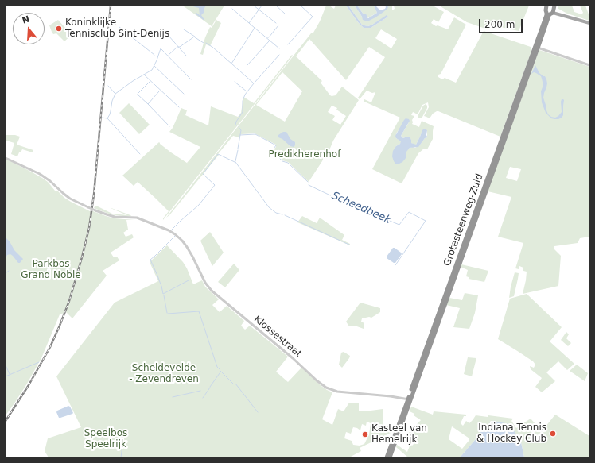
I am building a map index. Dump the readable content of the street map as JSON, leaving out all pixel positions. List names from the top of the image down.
{
  "streets": {
    "highway": ["Grotesteenweg-Zuid"],
    "street": ["Klossestraat"]
  },
  "crossings": [
    ["Grotesteenweg-Zuid", "Klossestraat"]
  ],
  "water": ["Scheedbeek"],
  "parks": [
    "Predikherenhof",
    "Parkbos Grand Noble",
    "Scheldevelde - Zevendreven",
    "Speelbos Speelrijk"
  ],
  "places": ["Koninklijke Tennisclub Sint-Denijs", "Indiana Tennis & Hockey Club", "Kasteel van Hemelrijk"],
  "scale_bar": "200 m",
  "north": "top"
}
